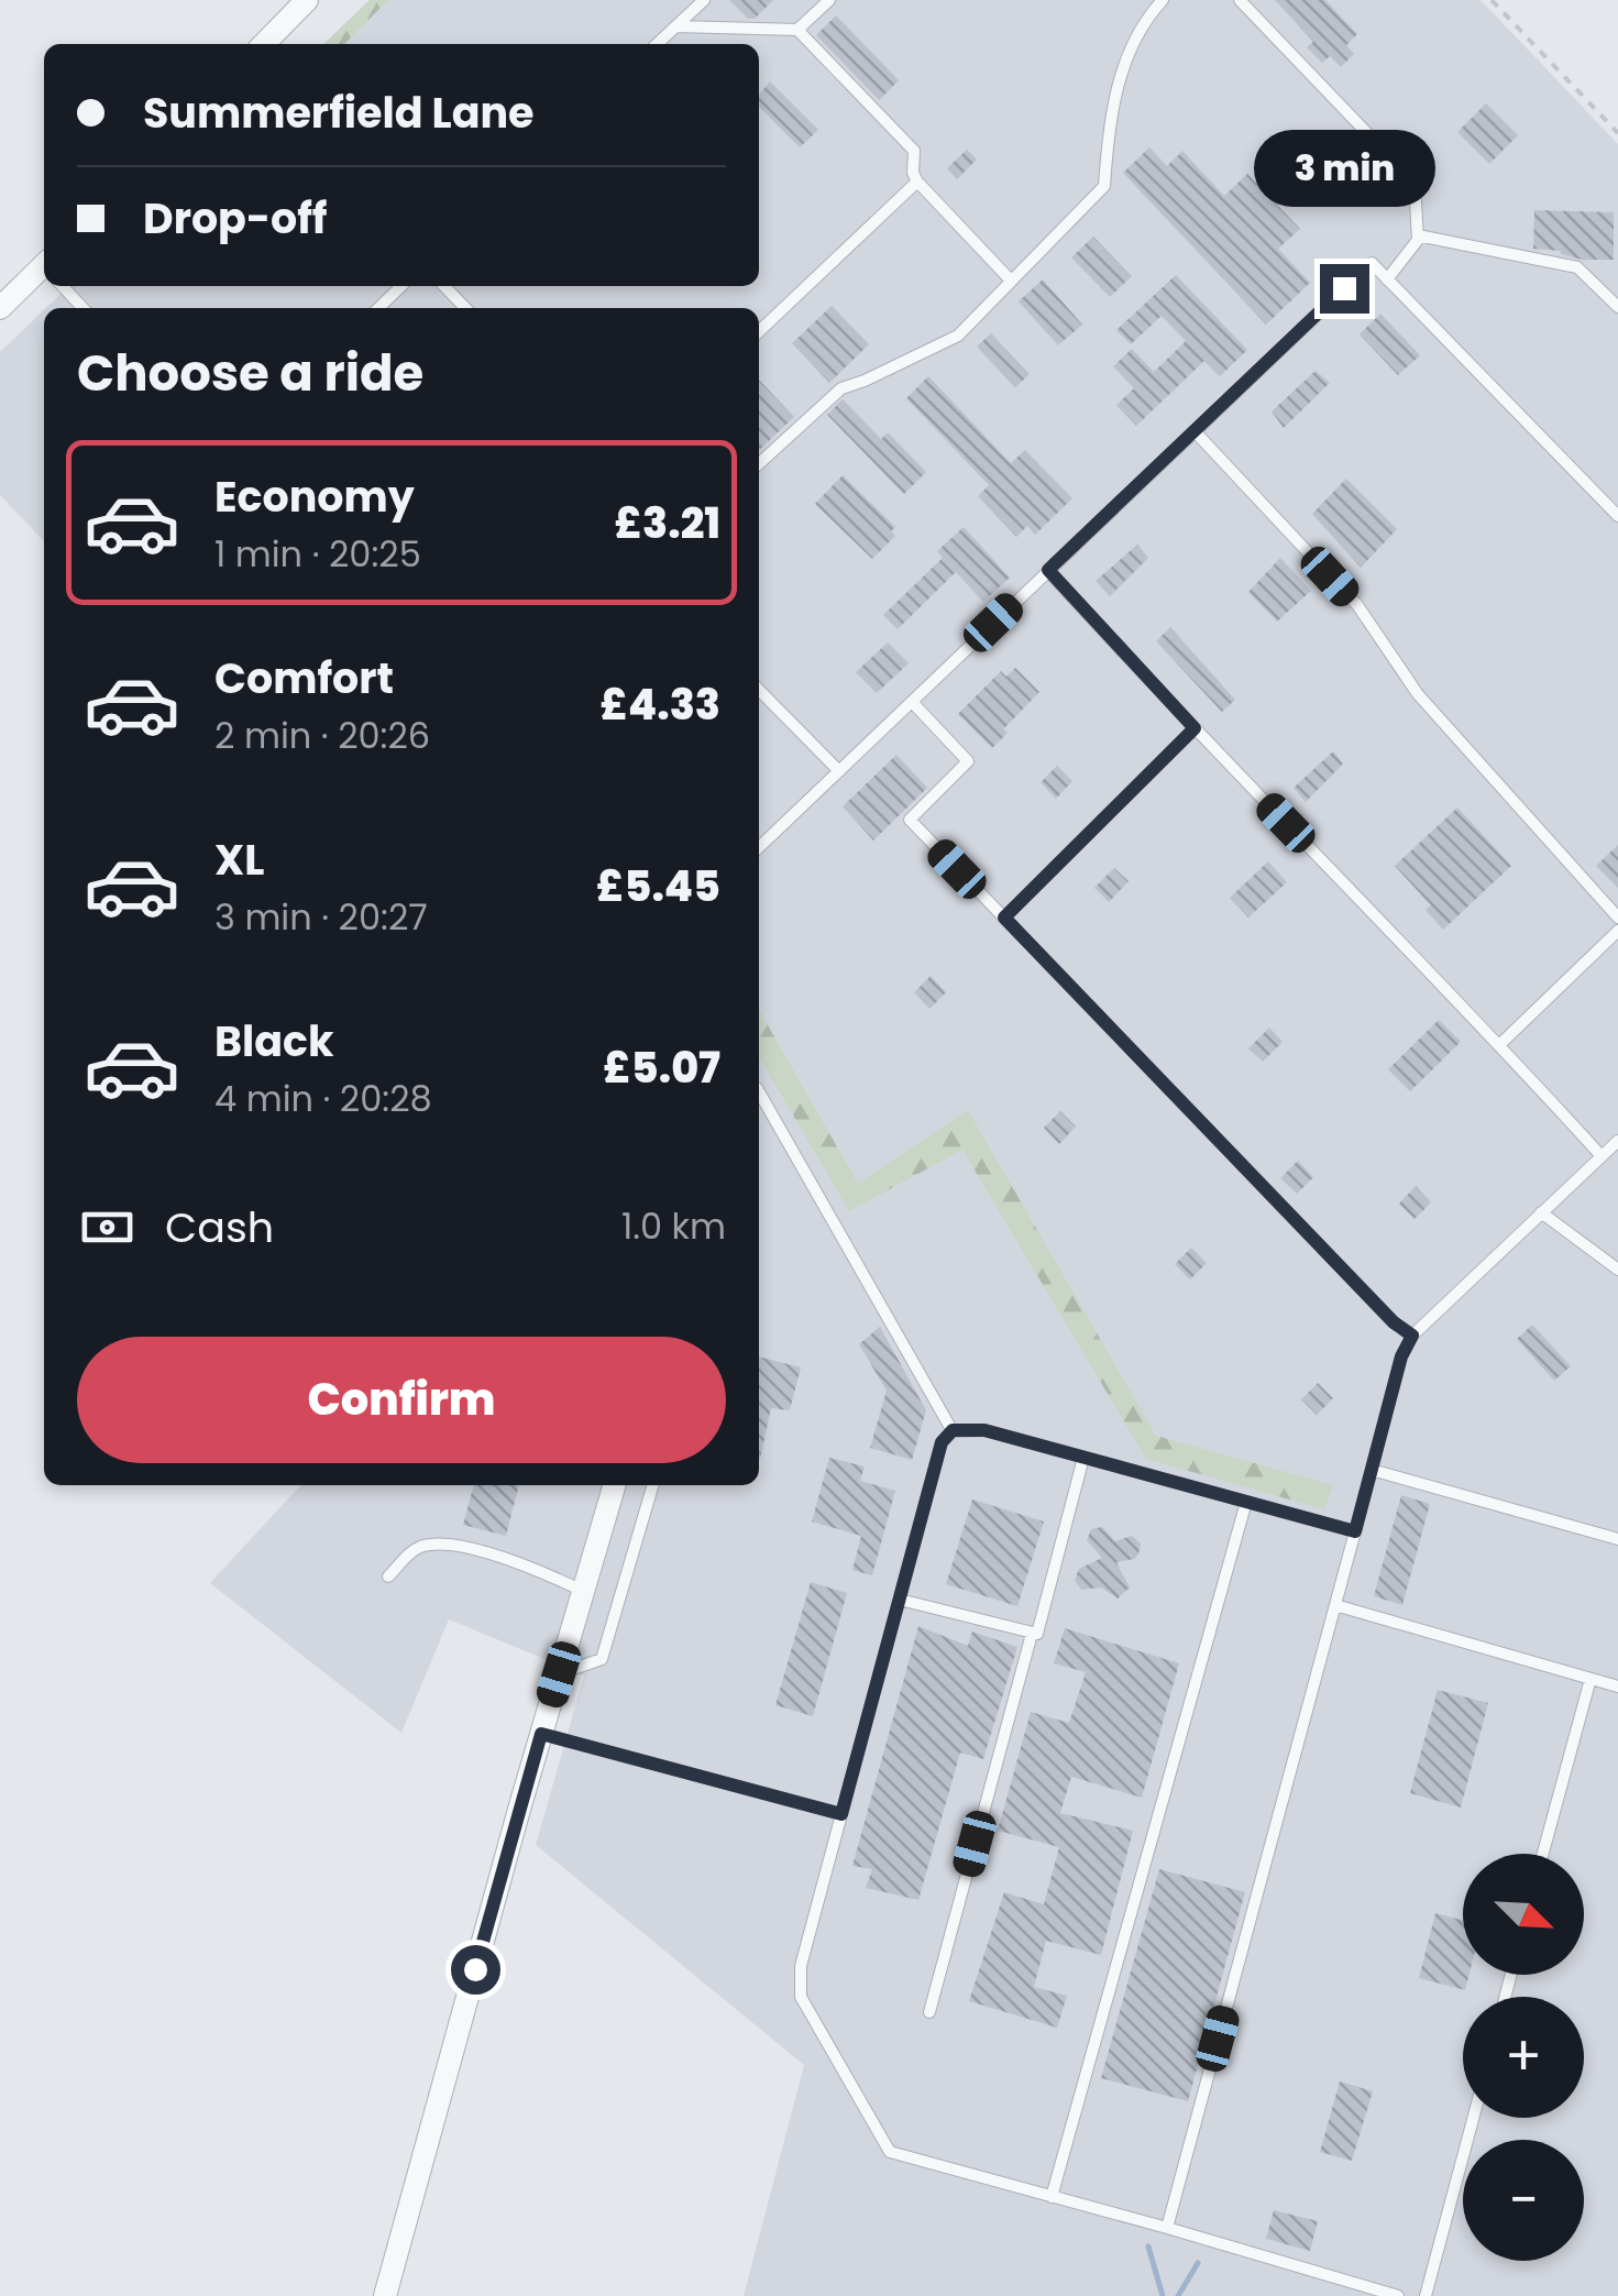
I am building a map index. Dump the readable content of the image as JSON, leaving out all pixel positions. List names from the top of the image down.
{
  "north": "bottom right",
  "page": {
    "banner": ["Summerfield Lane", "Drop-off"],
    "bubble": "3 min",
    "heading": "Choose a ride",
    "list": [
      {
        "name": "Economy",
        "note": "1 min · 20:25",
        "value": "£3.21"
      },
      {
        "name": "Comfort",
        "note": "2 min · 20:26",
        "value": "£4.33"
      },
      {
        "name": "XL",
        "note": "3 min · 20:27",
        "value": "£5.45"
      },
      {
        "name": "Black",
        "note": "4 min · 20:28",
        "value": "£5.07"
      }
    ],
    "pay": ["Cash", "1.0 km"],
    "buttons": "Confirm",
    "map_buttons": ["+", "−"]
  }
}
